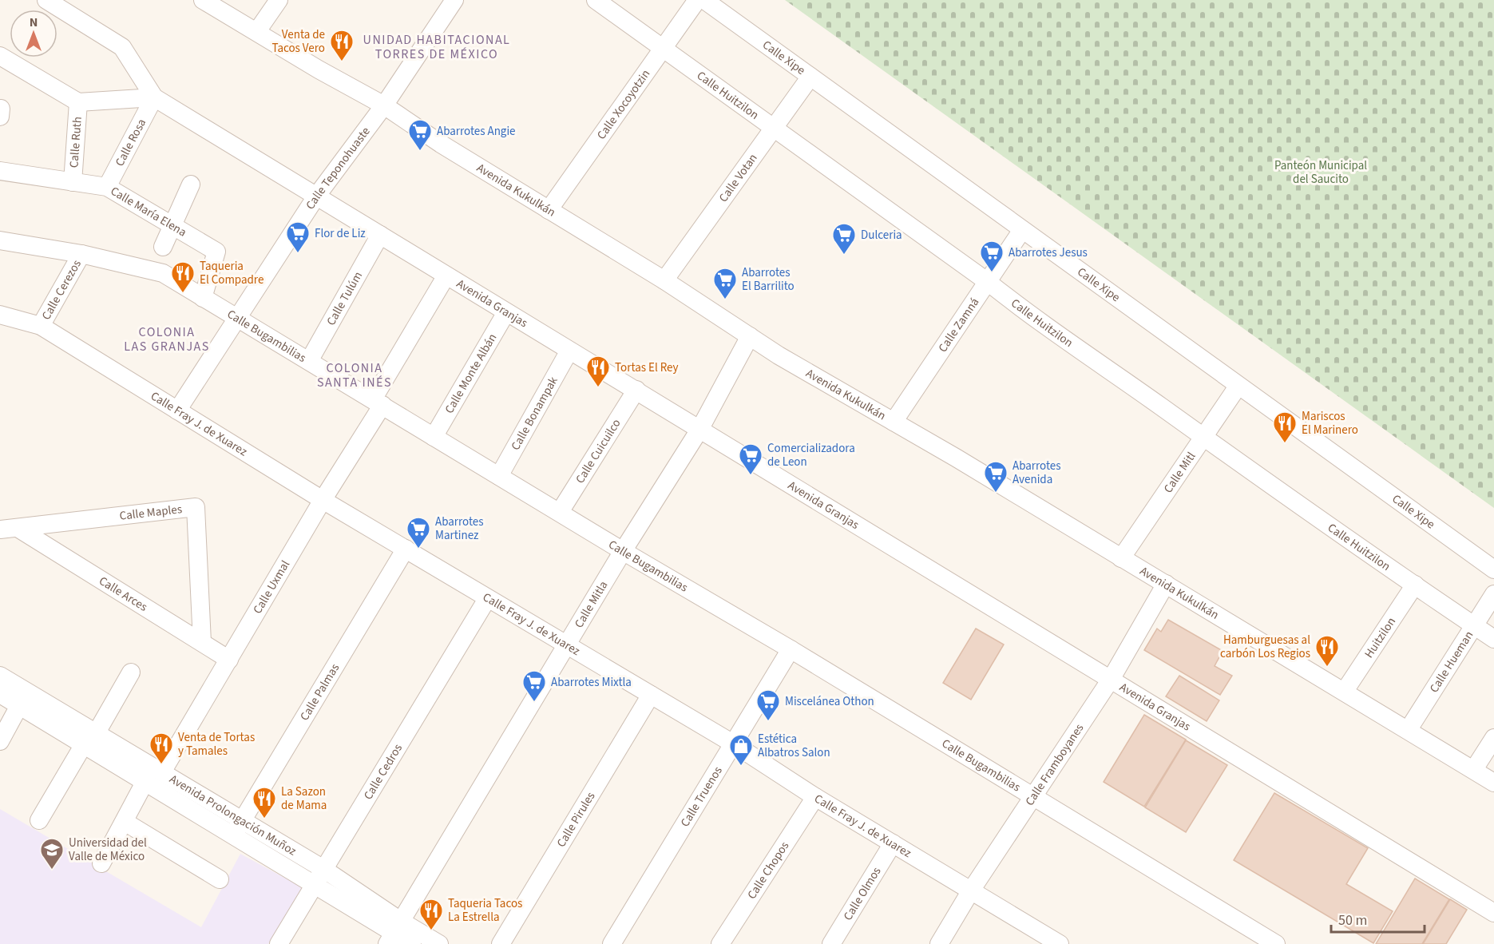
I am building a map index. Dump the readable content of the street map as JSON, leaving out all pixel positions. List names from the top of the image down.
{
  "streets": {
    "street": [
      "Calle Xipe",
      "Calle Huitzilon",
      "Calle Xocoyotzin",
      "Calle Ruth",
      "Calle Rosa",
      "Calle Teponohuaste",
      "Calle Votan",
      "Avenida Kukulkán",
      "Calle María Elena",
      "Calle Cerezos",
      "Calle Tulúm",
      "Avenida Granjas",
      "Calle Zamná",
      "Calle Bugambilias",
      "Calle Monte Albán",
      "Calle Bonampak",
      "Calle Fray J. de Xuarez",
      "Calle Cuicuilco",
      "Calle Mitl",
      "Calle Maples",
      "Calle Uxmal",
      "Calle Arces",
      "Calle Mitla",
      "Huitzilon",
      "Calle Hueman",
      "Calle Palmas",
      "Calle Framboyanes",
      "Calle Cedros",
      "Calle Truenos",
      "Avenida Prolongación Muñoz",
      "Calle Pirules",
      "Calle Chopos",
      "Calle Olmos"
    ]
  },
  "crossings": [
    ["Calle Xipe", "Calle Votan"],
    ["Calle Xipe", "Calle Zamná"],
    ["Calle Xipe", "Calle Mitl"],
    ["Calle Huitzilon", "Calle Xocoyotzin"],
    ["Calle Huitzilon", "Calle Votan"],
    ["Calle Huitzilon", "Calle Zamná"],
    ["Calle Huitzilon", "Calle Mitl"],
    ["Calle Huitzilon", "Huitzilon"],
    ["Calle Huitzilon", "Calle Hueman"],
    ["Calle Xocoyotzin", "Avenida Kukulkán"],
    ["Calle Ruth", "Calle María Elena"],
    ["Calle Rosa", "Calle María Elena"],
    ["Calle Rosa", "Avenida Granjas"],
    ["Calle Teponohuaste", "Avenida Kukulkán"],
    ["Calle Teponohuaste", "Avenida Granjas"],
    ["Calle Teponohuaste", "Calle Bugambilias"],
    ["Calle Teponohuaste", "Calle Fray J. de Xuarez"],
    ["Calle Votan", "Avenida Kukulkán"],
    ["Avenida Kukulkán", "Calle Zamná"],
    ["Avenida Kukulkán", "Calle Mitl"],
    ["Avenida Kukulkán", "Calle Mitla"],
    ["Avenida Kukulkán", "Huitzilon"],
    ["Avenida Kukulkán", "Calle Hueman"],
    ["Avenida Kukulkán", "Calle Framboyanes"],
    ["Calle María Elena", "Calle Bugambilias"],
    ["Calle Cerezos", "Calle Bugambilias"],
    ["Calle Cerezos", "Calle Fray J. de Xuarez"],
    ["Calle Tulúm", "Avenida Granjas"],
    ["Calle Tulúm", "Calle Bugambilias"],
    ["Avenida Granjas", "Calle Monte Albán"],
    ["Avenida Granjas", "Calle Bonampak"],
    ["Avenida Granjas", "Calle Cuicuilco"],
    ["Avenida Granjas", "Calle Uxmal"],
    ["Avenida Granjas", "Calle Mitla"],
    ["Avenida Granjas", "Calle Framboyanes"],
    ["Calle Bugambilias", "Calle Monte Albán"],
    ["Calle Bugambilias", "Calle Bonampak"],
    ["Calle Bugambilias", "Calle Cuicuilco"],
    ["Calle Bugambilias", "Calle Uxmal"],
    ["Calle Bugambilias", "Calle Mitla"],
    ["Calle Bugambilias", "Calle Framboyanes"],
    ["Calle Bugambilias", "Calle Truenos"],
    ["Calle Fray J. de Xuarez", "Calle Uxmal"],
    ["Calle Fray J. de Xuarez", "Calle Mitla"],
    ["Calle Fray J. de Xuarez", "Calle Palmas"],
    ["Calle Fray J. de Xuarez", "Calle Framboyanes"],
    ["Calle Fray J. de Xuarez", "Calle Cedros"],
    ["Calle Fray J. de Xuarez", "Calle Truenos"],
    ["Calle Fray J. de Xuarez", "Calle Pirules"],
    ["Calle Fray J. de Xuarez", "Calle Chopos"],
    ["Calle Fray J. de Xuarez", "Calle Olmos"],
    ["Calle Maples", "Calle Arces"],
    ["Calle Uxmal", "Calle Arces"],
    ["Calle Uxmal", "Avenida Prolongación Muñoz"],
    ["Calle Mitla", "Avenida Prolongación Muñoz"],
    ["Calle Palmas", "Avenida Prolongación Muñoz"],
    ["Calle Cedros", "Avenida Prolongación Muñoz"]
  ],
  "districts": ["UNIDAD HABITACIONAL TORRES DE MÉXICO", "COLONIA LAS GRANJAS", "COLONIA SANTA INÉS"],
  "parks": ["Panteón Municipal del Saucito"],
  "places": {
    "restaurant": [
      "Venta de Tacos Vero",
      "Taqueria El Compadre",
      "Tortas El Rey",
      "Mariscos El Marinero",
      "Hamburguesas al carbón Los Regios",
      "Venta de Tortas y Tamales",
      "La Sazon de Mama",
      "Taqueria Tacos La Estrella"
    ],
    "supermarket": [
      "Abarrotes Angie",
      "Flor de Liz",
      "Dulceria",
      "Abarrotes Jesus",
      "Abarrotes El Barrilito",
      "Comercializadora de Leon",
      "Abarrotes Avenida",
      "Abarrotes Martinez",
      "Abarrotes Mixtla",
      "Miscelánea Othon"
    ],
    "shop": ["Estética Albatros Salon"],
    "school or university": ["Universidad del Valle de México"]
  },
  "scale_bar": "50 m",
  "north": "top"
}
